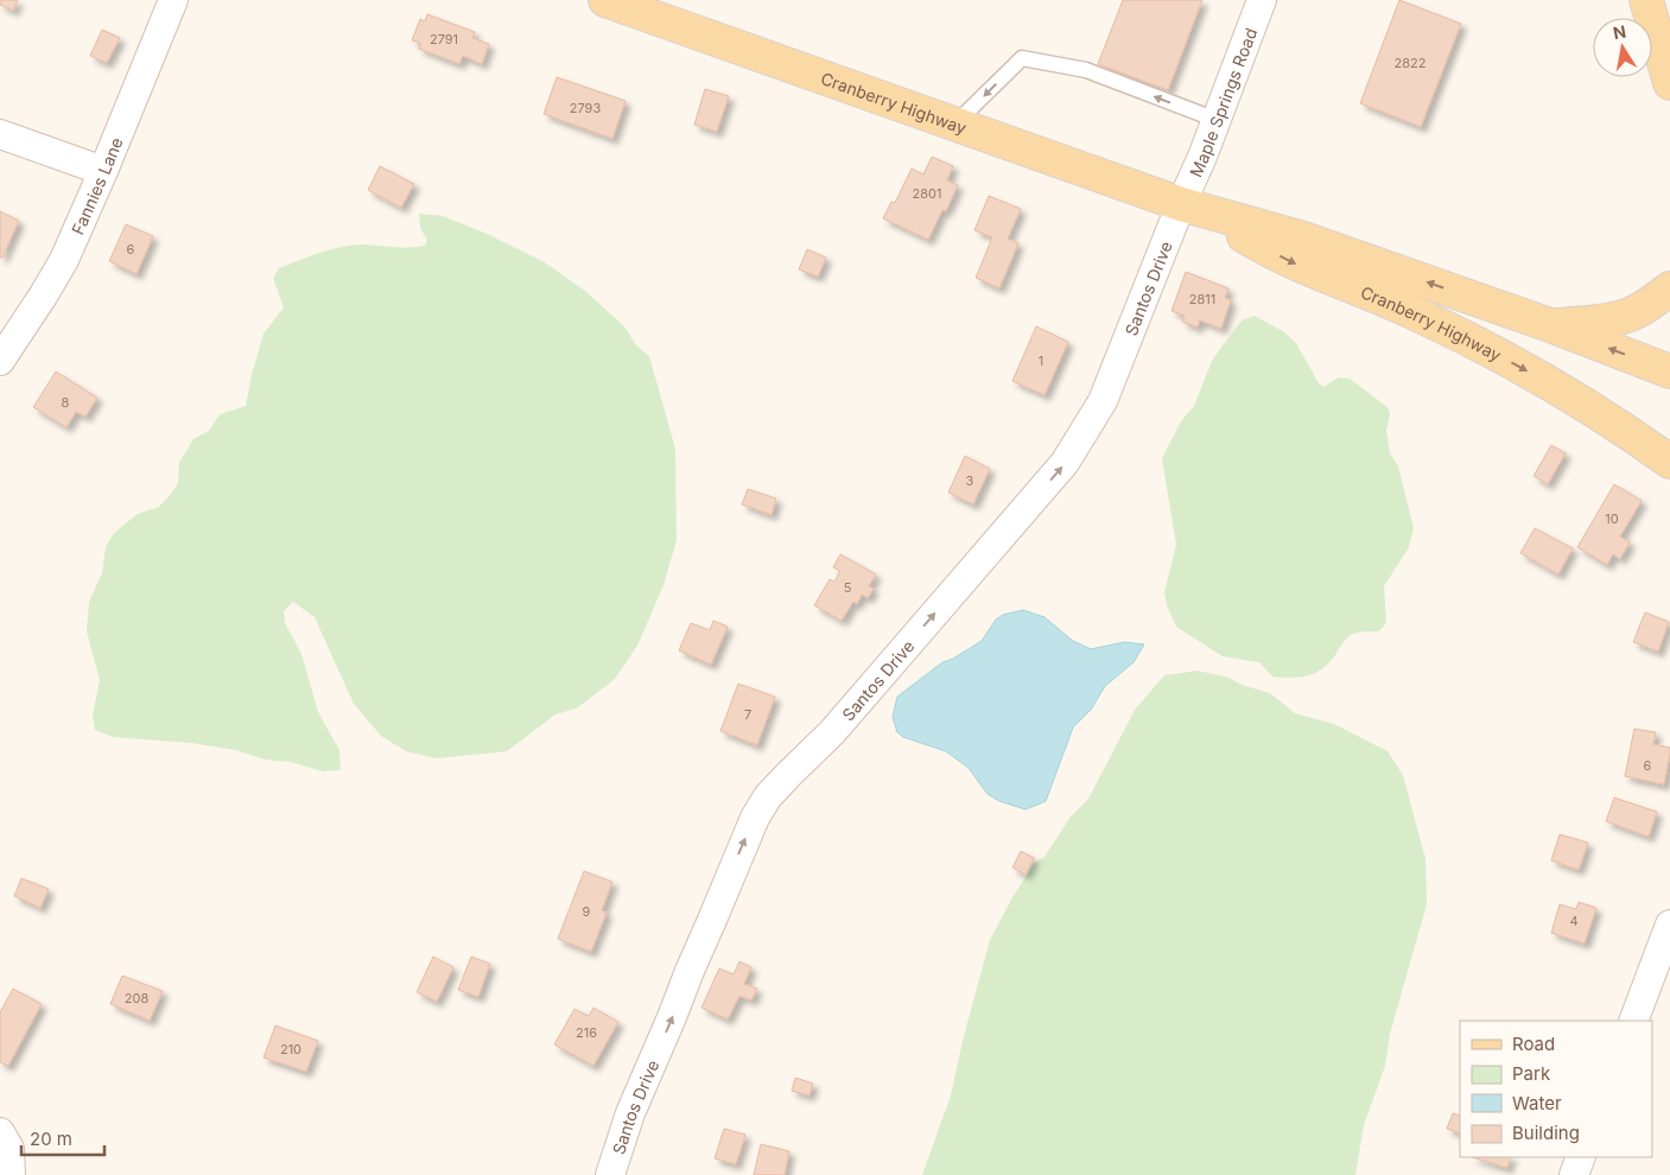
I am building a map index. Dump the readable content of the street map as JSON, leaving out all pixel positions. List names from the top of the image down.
{
  "streets": {
    "main road": ["Cranberry Highway"],
    "street": ["Maple Springs Road", "Fannies Lane", "Santos Drive"]
  },
  "crossings": [
    ["Cranberry Highway", "Maple Springs Road"],
    ["Cranberry Highway", "Santos Drive"],
    ["Maple Springs Road", "Santos Drive"]
  ],
  "one_way": ["Santos Drive"],
  "house_numbers": [
    "2791",
    "2822",
    "2793",
    "2801",
    "6",
    "2811",
    "1",
    "8",
    "3",
    "10",
    "5",
    "7",
    "6",
    "9",
    "4",
    "208",
    "216",
    "210"
  ],
  "legend": [
    "Road",
    "Park",
    "Water",
    "Building"
  ],
  "scale_bar": "20 m",
  "north": "top"
}
